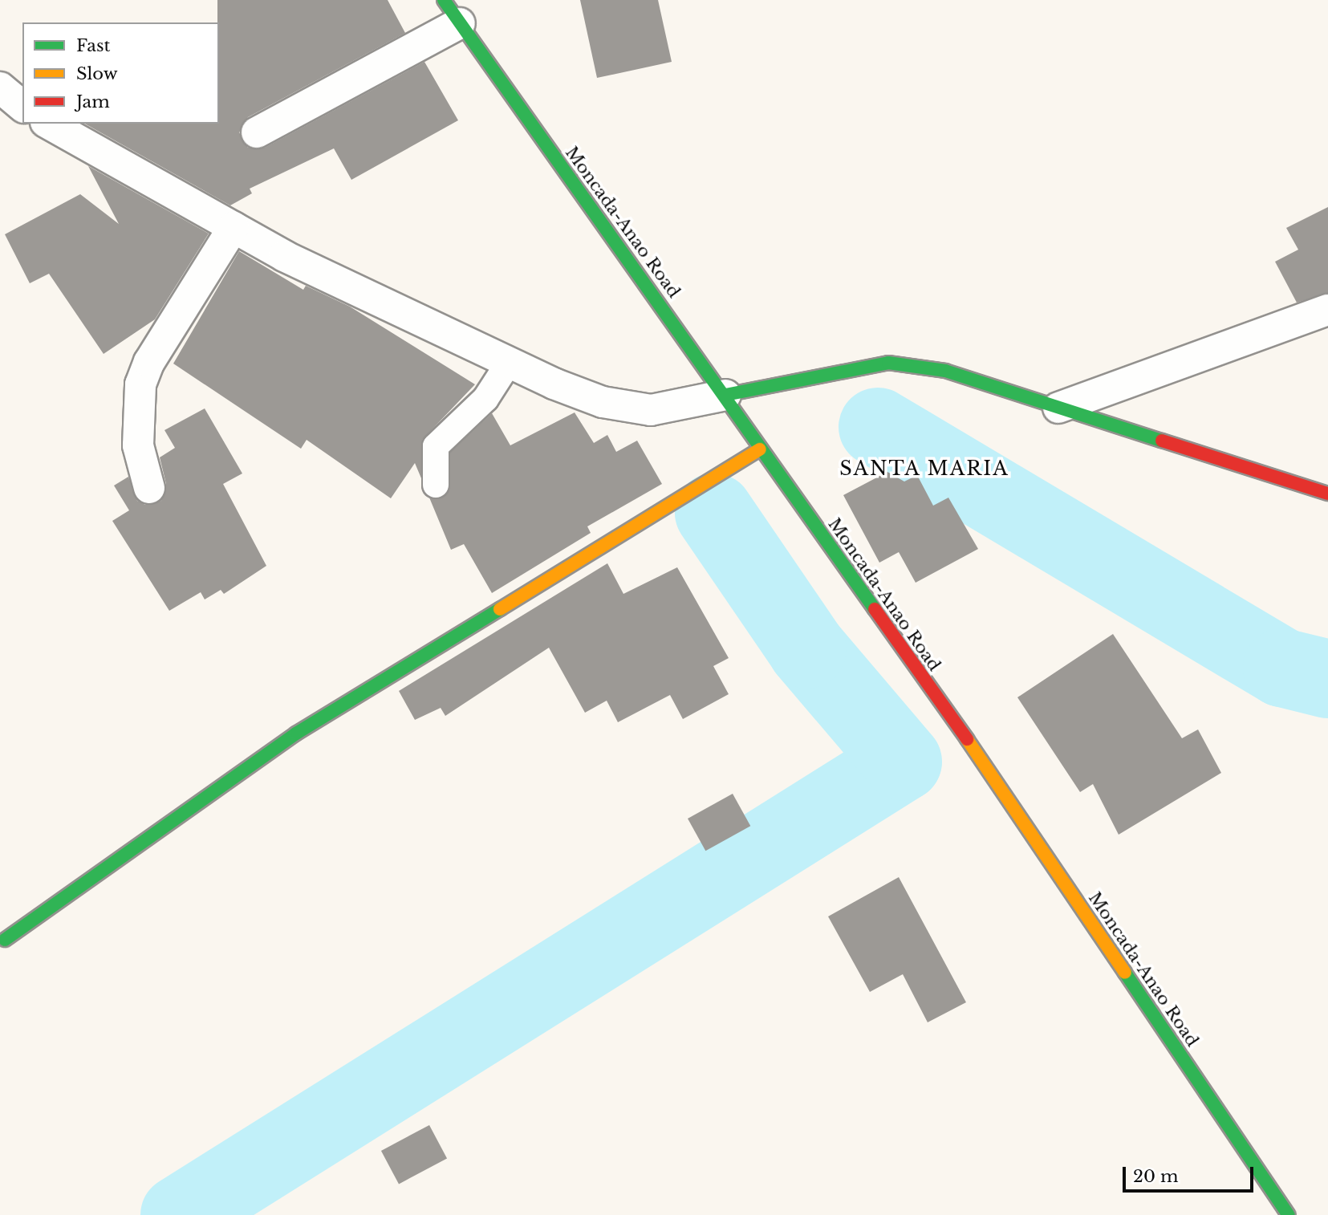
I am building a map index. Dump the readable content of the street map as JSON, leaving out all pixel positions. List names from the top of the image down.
{
  "streets": {
    "street": ["Moncada-Anao Road"]
  },
  "districts": ["SANTA MARIA"],
  "legend": ["Fast", "Slow", "Jam"],
  "scale_bar": "20 m"
}
